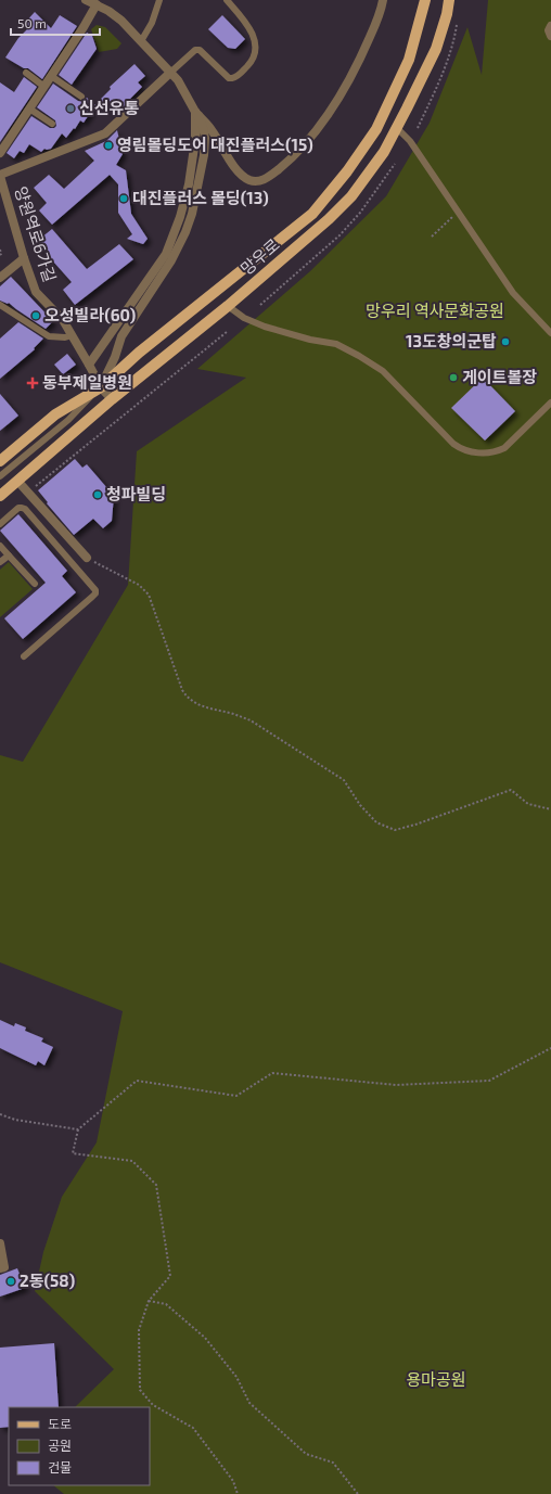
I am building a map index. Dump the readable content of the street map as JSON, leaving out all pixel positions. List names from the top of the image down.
{
  "streets": {
    "main road": ["망우로"],
    "street": ["양원역로6가길"]
  },
  "crossings": [
    ["양원역로6가길", "망우로"]
  ],
  "parks": ["망우리 역사문화공원", "용마공원"],
  "places": {
    "other": [
      "신선유통",
      "영림몰딩도어 대진플러스(15)",
      "대진플러스 몰딩(13)",
      "오성빌라(60)",
      "13도창의군탑",
      "게이트볼장",
      "청파빌딩",
      "2동(58)"
    ],
    "health": ["동부제일병원"]
  },
  "legend": ["도로", "공원", "건물"],
  "scale_bar": "50 m"
}
